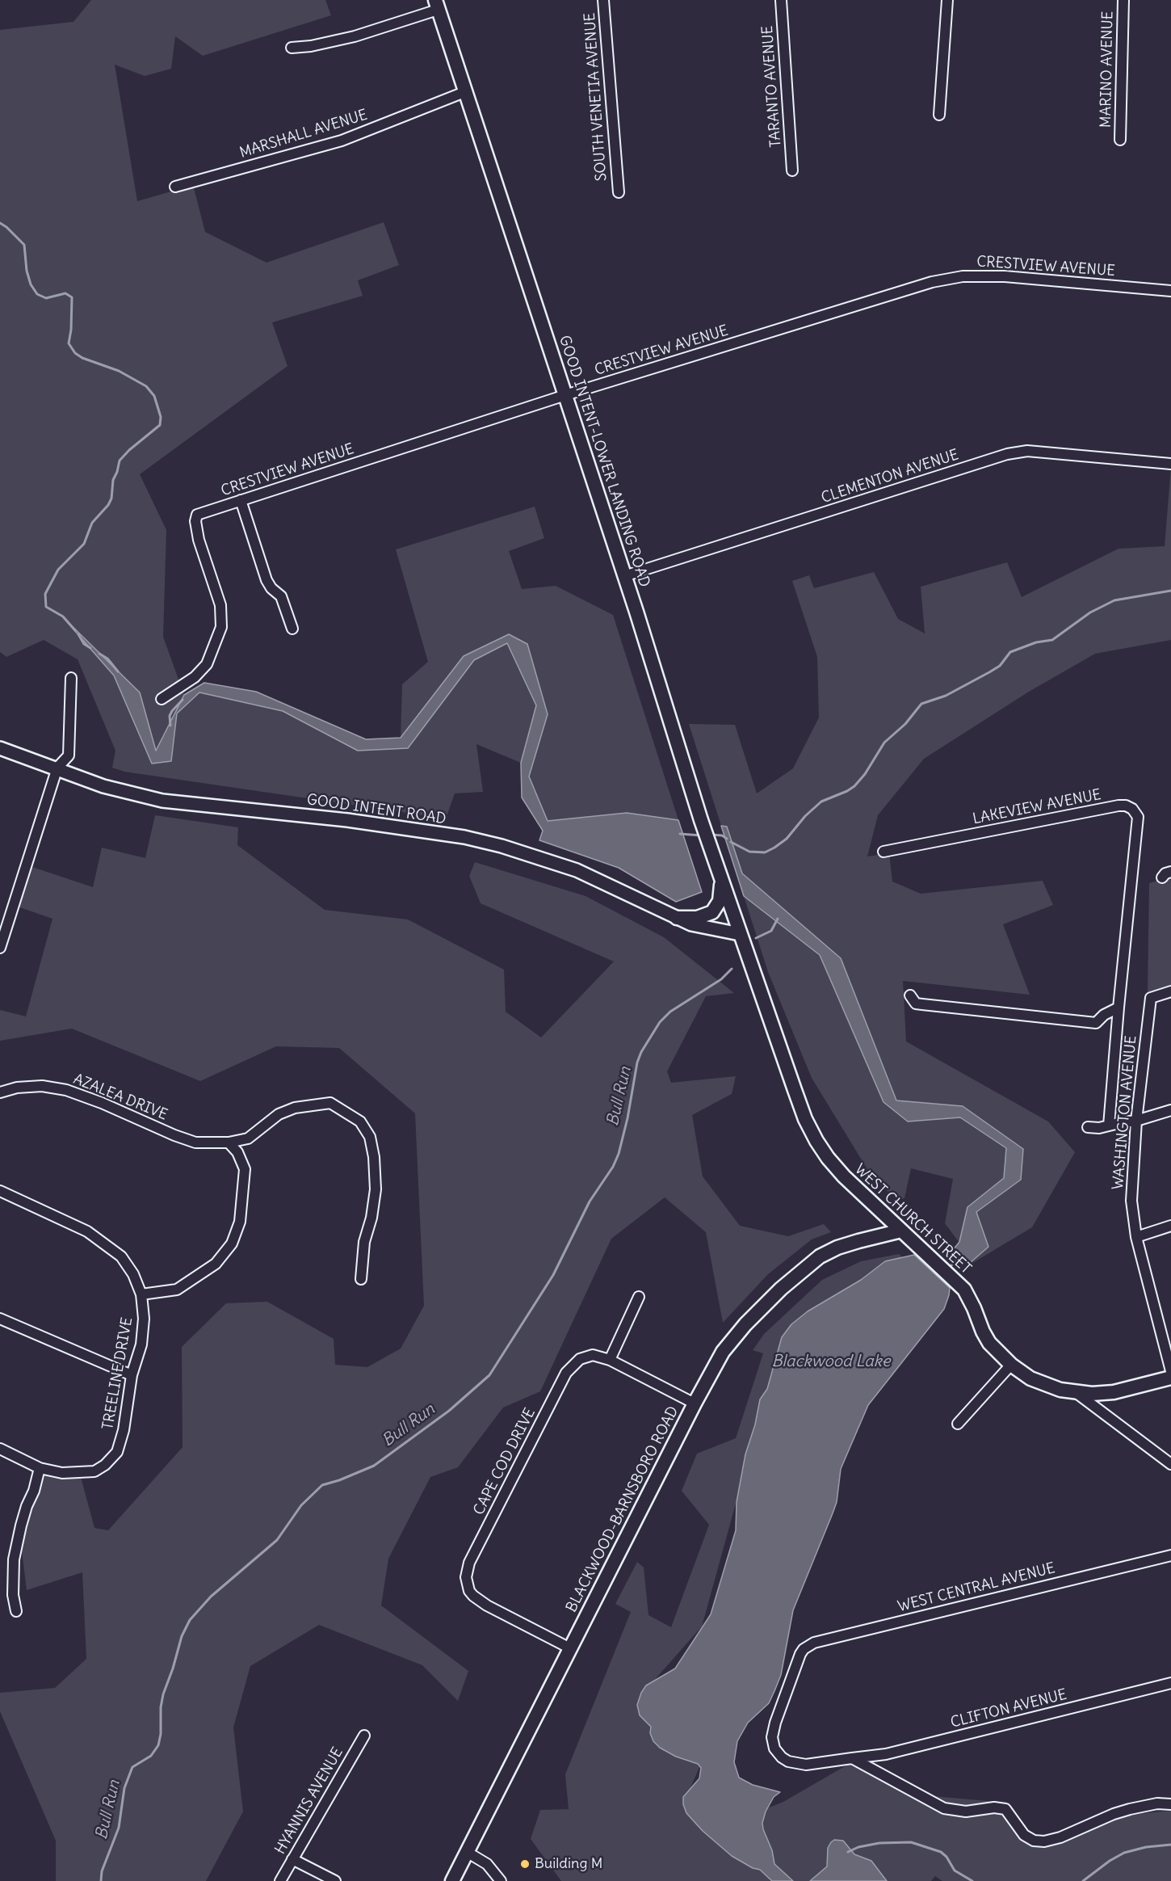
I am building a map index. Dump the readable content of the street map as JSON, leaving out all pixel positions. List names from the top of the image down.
{
  "streets": {
    "main road": ["GOOD INTENT-LOWER LANDING ROAD", "WEST CHURCH STREET", "BLACKWOOD-BARNSBORO ROAD"],
    "street": [
      "MARINO AVENUE",
      "TARANTO AVENUE",
      "SOUTH VENETIA AVENUE",
      "MARSHALL AVENUE",
      "CRESTVIEW AVENUE",
      "CLEMENTON AVENUE",
      "LAKEVIEW AVENUE",
      "GOOD INTENT ROAD",
      "AZALEA DRIVE",
      "WASHINGTON AVENUE",
      "TREELINE DRIVE",
      "CAPE COD DRIVE",
      "WEST CENTRAL AVENUE",
      "CLIFTON AVENUE",
      "HYANNIS AVENUE"
    ]
  },
  "crossings": [
    ["MARSHALL AVENUE", "GOOD INTENT-LOWER LANDING ROAD"],
    ["CRESTVIEW AVENUE", "GOOD INTENT-LOWER LANDING ROAD"],
    ["GOOD INTENT-LOWER LANDING ROAD", "CLEMENTON AVENUE"],
    ["GOOD INTENT-LOWER LANDING ROAD", "GOOD INTENT ROAD"],
    ["GOOD INTENT-LOWER LANDING ROAD", "WEST CHURCH STREET"],
    ["LAKEVIEW AVENUE", "WASHINGTON AVENUE"],
    ["GOOD INTENT ROAD", "WEST CHURCH STREET"],
    ["WEST CHURCH STREET", "BLACKWOOD-BARNSBORO ROAD"],
    ["CAPE COD DRIVE", "BLACKWOOD-BARNSBORO ROAD"],
    ["WEST CENTRAL AVENUE", "CLIFTON AVENUE"]
  ],
  "water": ["Bull Run", "Blackwood Lake"],
  "places": ["Building M"]
}
